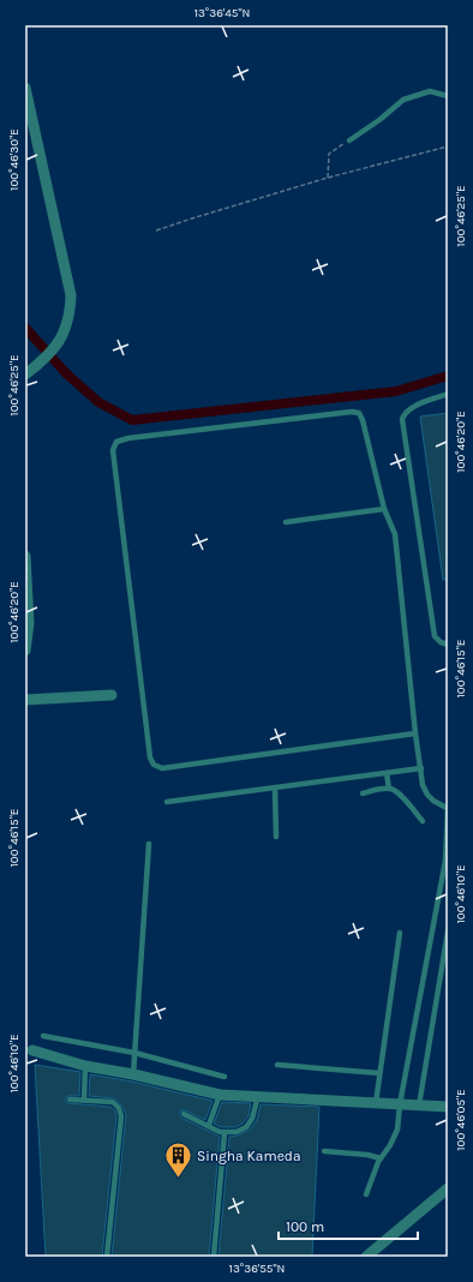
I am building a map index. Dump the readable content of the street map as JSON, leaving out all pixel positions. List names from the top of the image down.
{
  "places": {
    "building": ["Singha Kameda"]
  },
  "scale_bar": "100 m",
  "coordinates": [
    "13°36'45\"N",
    "100°46'30\"E",
    "100°46'25\"E",
    "100°46'20\"E",
    "100°46'15\"E",
    "100°46'10\"E",
    "100°46'05\"E",
    "13°36'55\"N"
  ]
}
